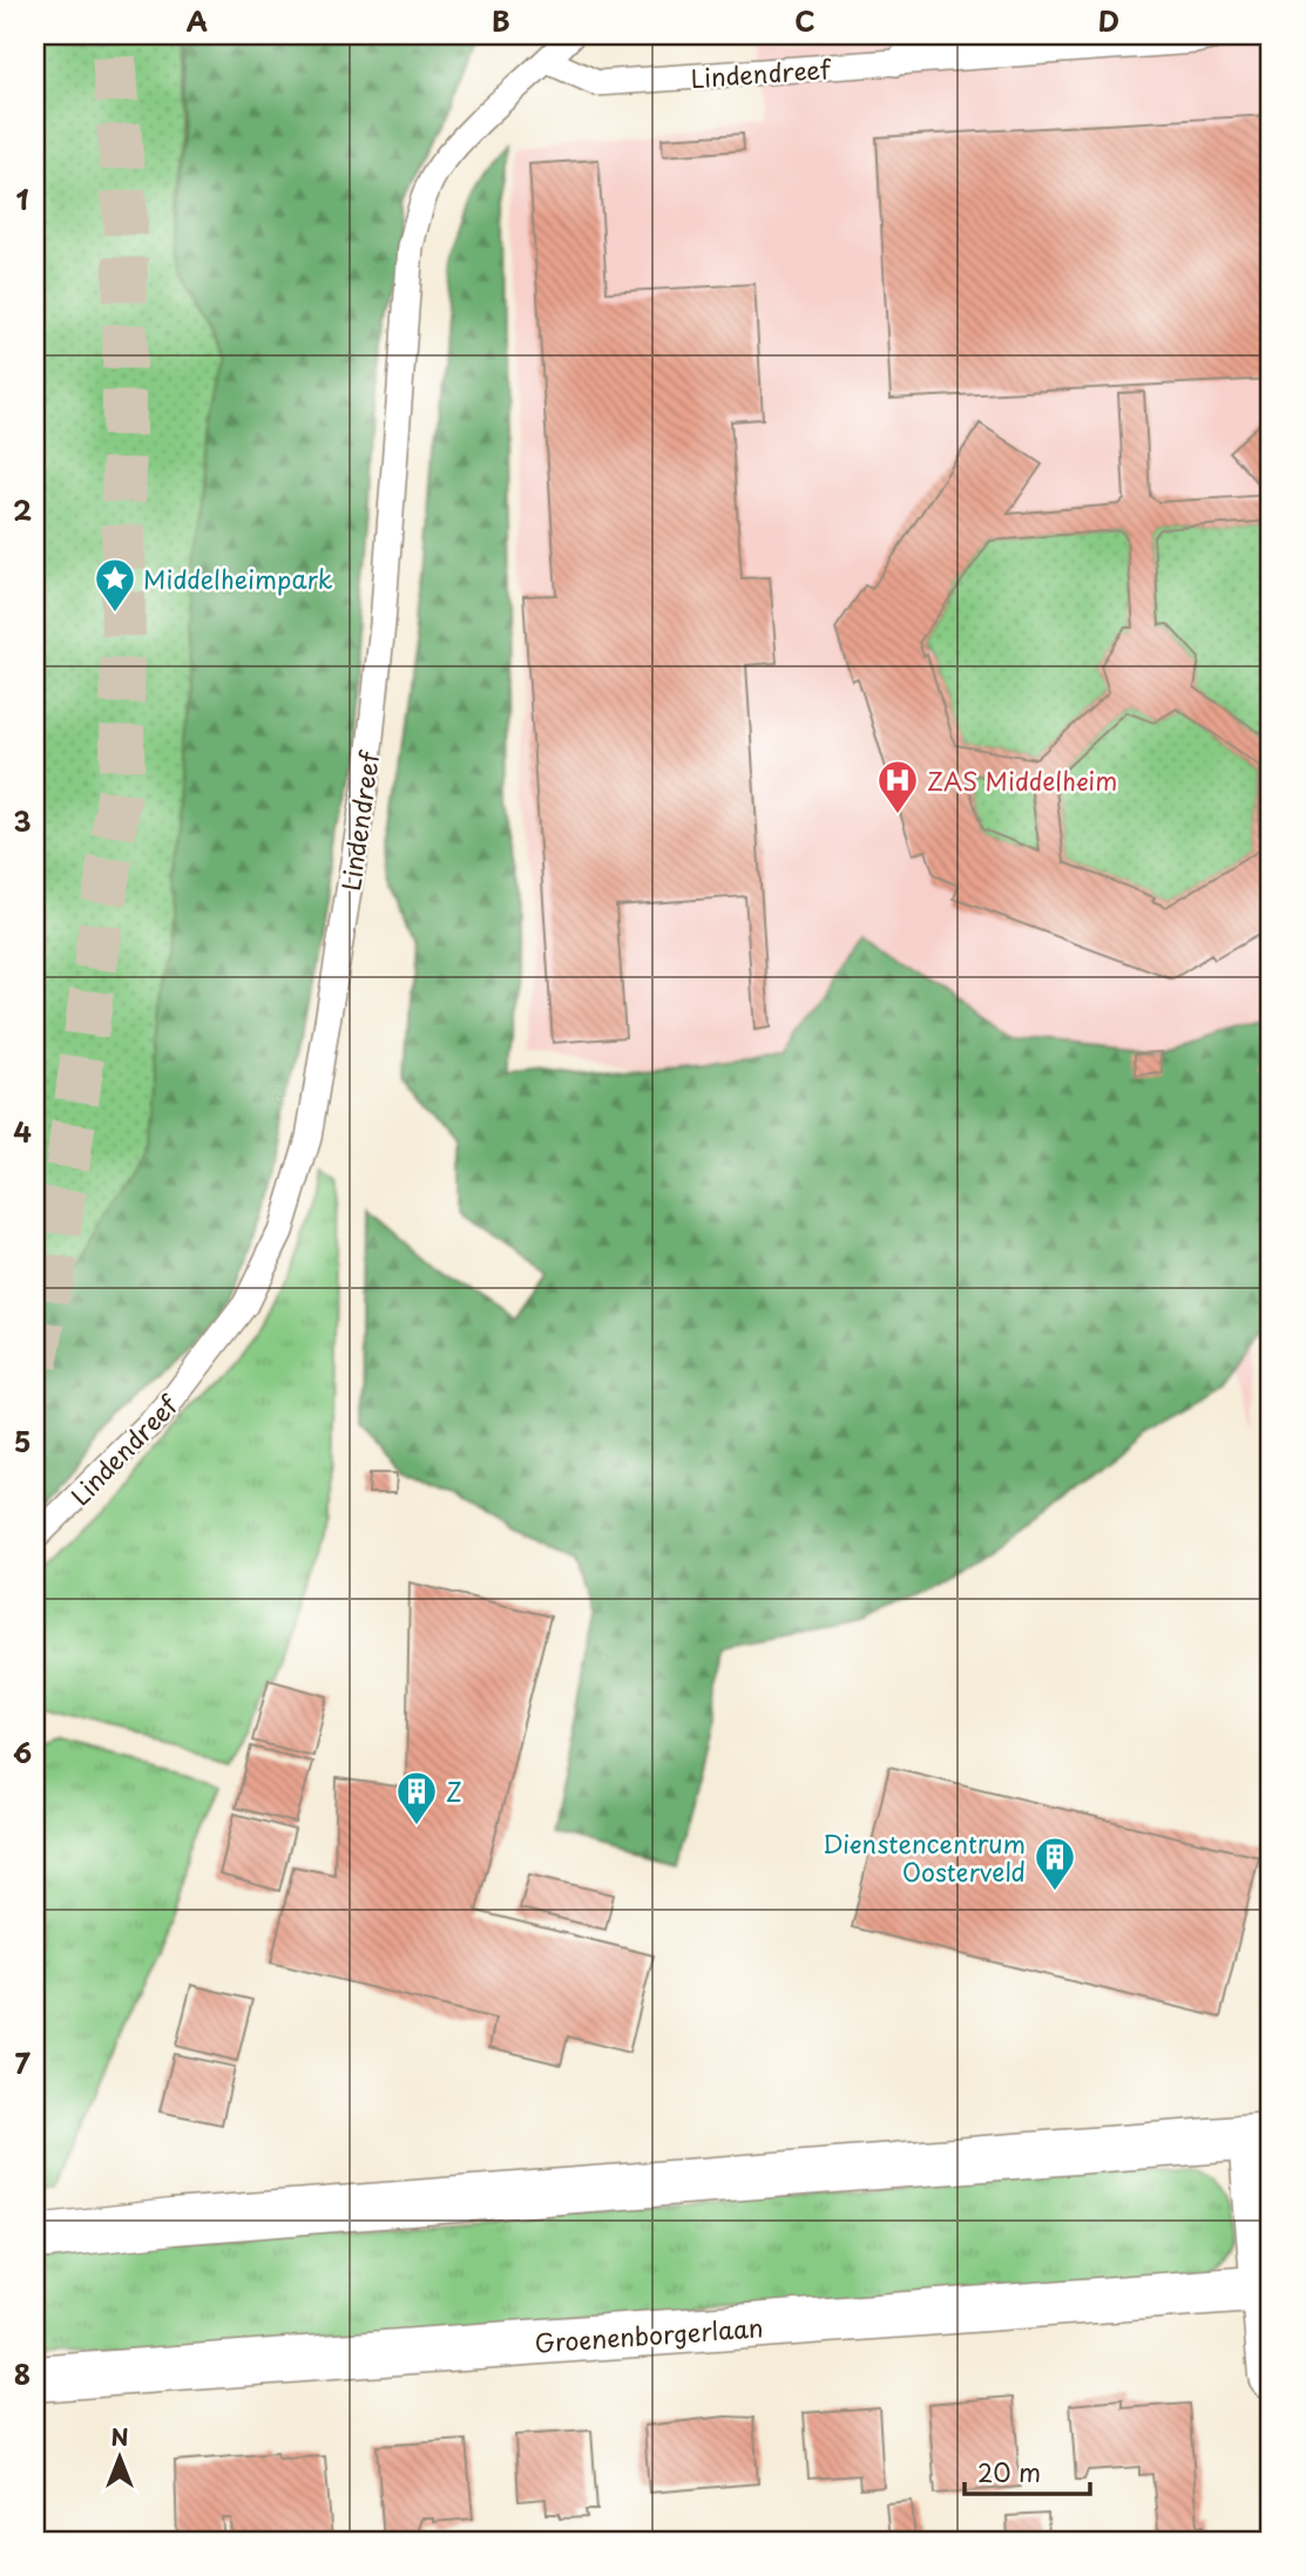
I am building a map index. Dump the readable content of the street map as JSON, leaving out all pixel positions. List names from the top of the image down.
{
  "streets": {
    "street": ["Groenenborgerlaan"],
    "lane": ["Lindendreef"]
  },
  "places": {
    "place": ["Middelheimpark"],
    "hospital": ["ZAS Middelheim"],
    "building": ["Z", "Dienstencentrum Oosterveld"]
  },
  "scale_bar": "20 m",
  "north": "top",
  "grid": {
    "columns": [
      "A",
      "B",
      "C",
      "D"
    ],
    "rows": [
      "1",
      "2",
      "3",
      "4",
      "5",
      "6",
      "7",
      "8"
    ]
  }
}
